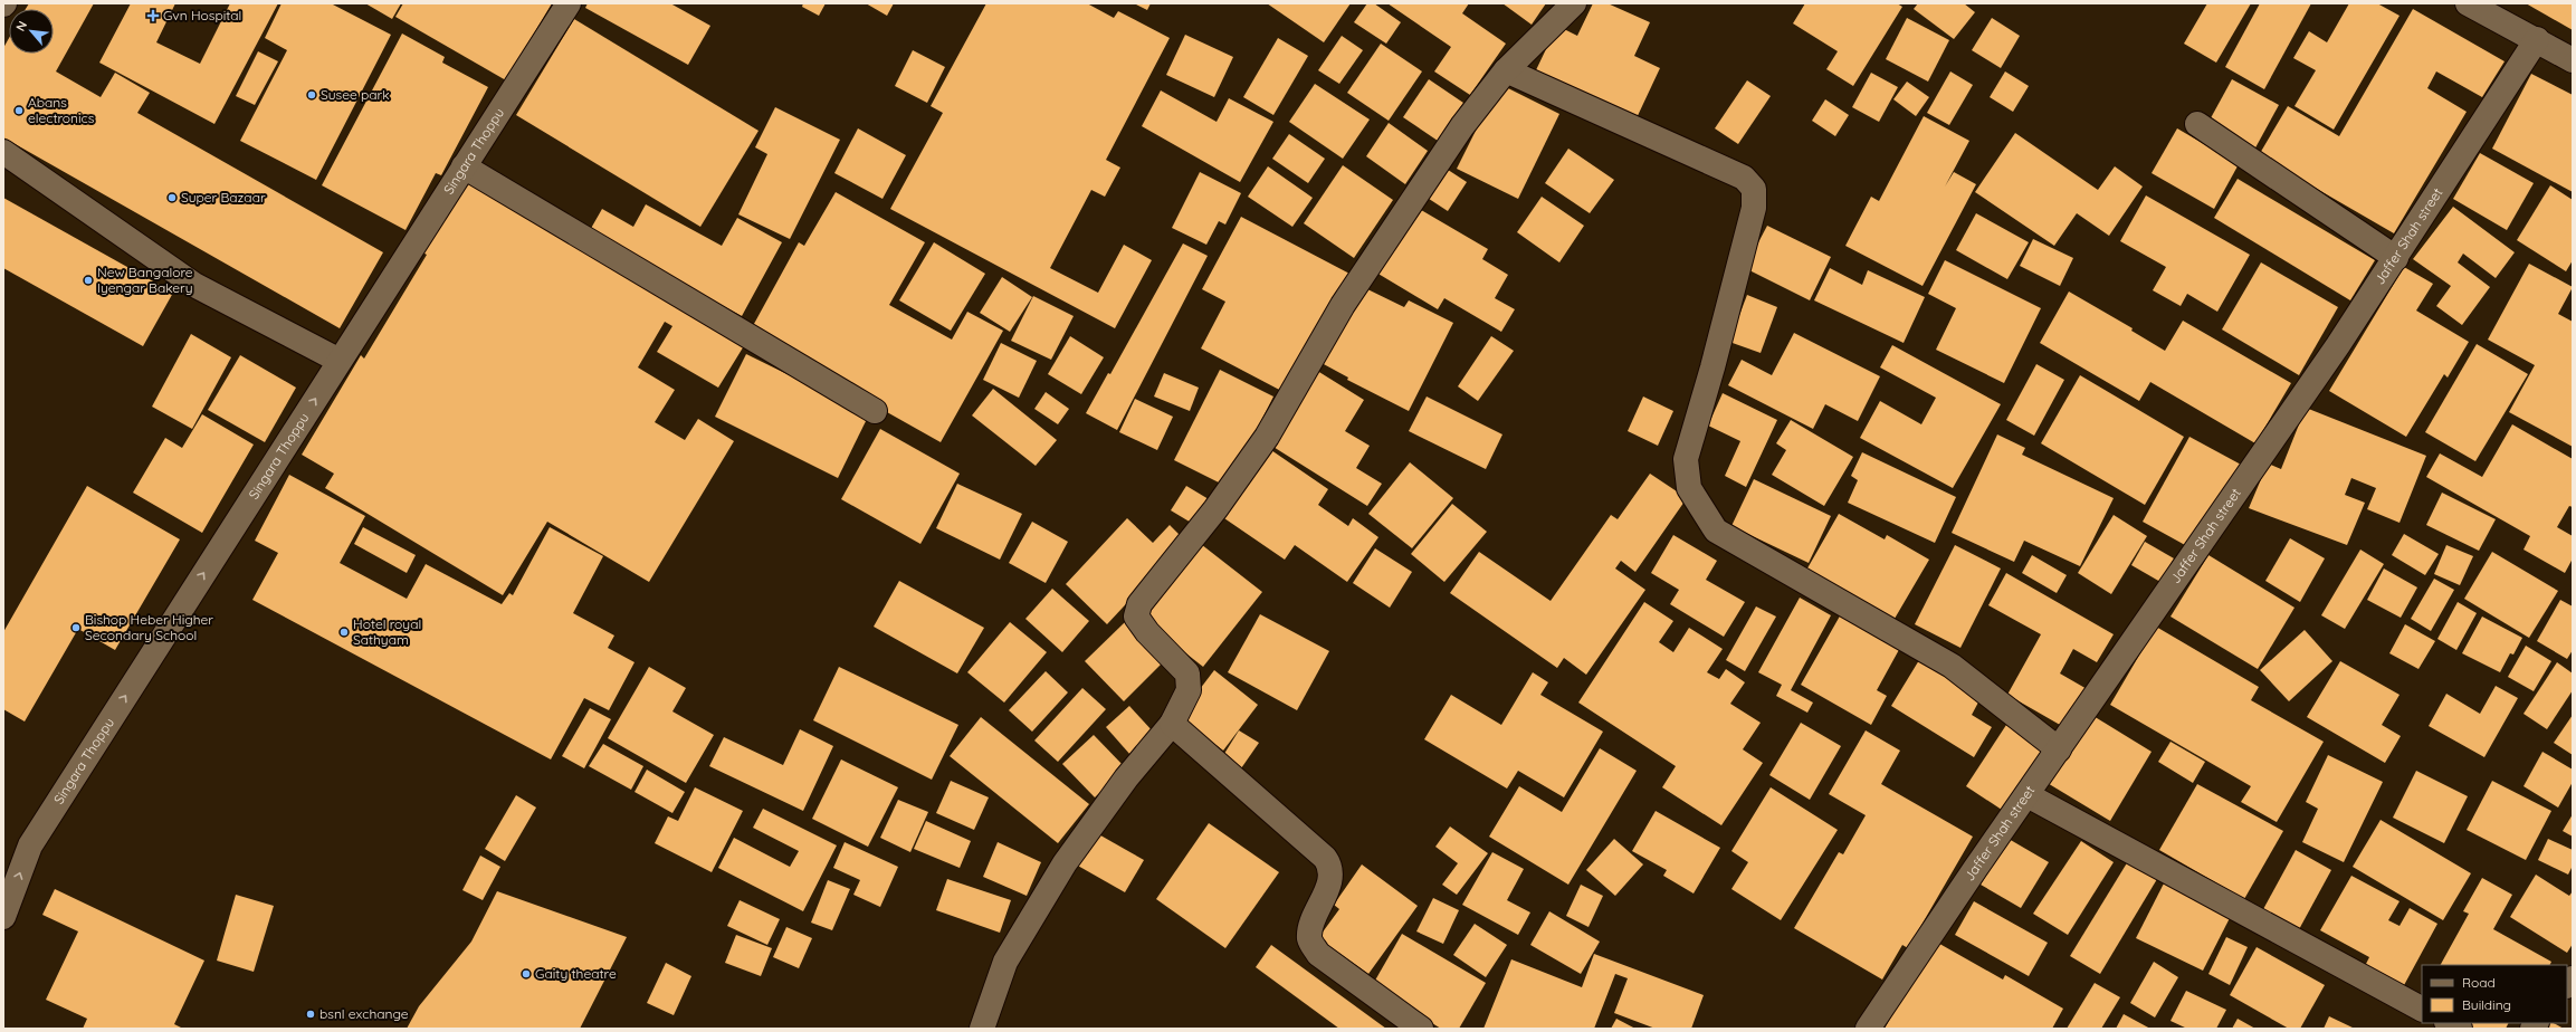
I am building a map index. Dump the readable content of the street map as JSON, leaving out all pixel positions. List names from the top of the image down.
{
  "streets": {
    "street": ["Singara Thoppu", "Jaffer Shah street"]
  },
  "one_way": ["Singara Thoppu"],
  "places": {
    "health": ["Gvn Hospital"],
    "other": [
      "Susee park",
      "Abans electronics",
      "Super Bazaar",
      "New Bangalore Iyengar Bakery",
      "Bishop Heber Higher Secondary School",
      "Hotel royal Sathyam",
      "Gaity theatre",
      "bsnl exchange"
    ]
  },
  "legend": ["Road", "Building"],
  "north": "top left"
}
